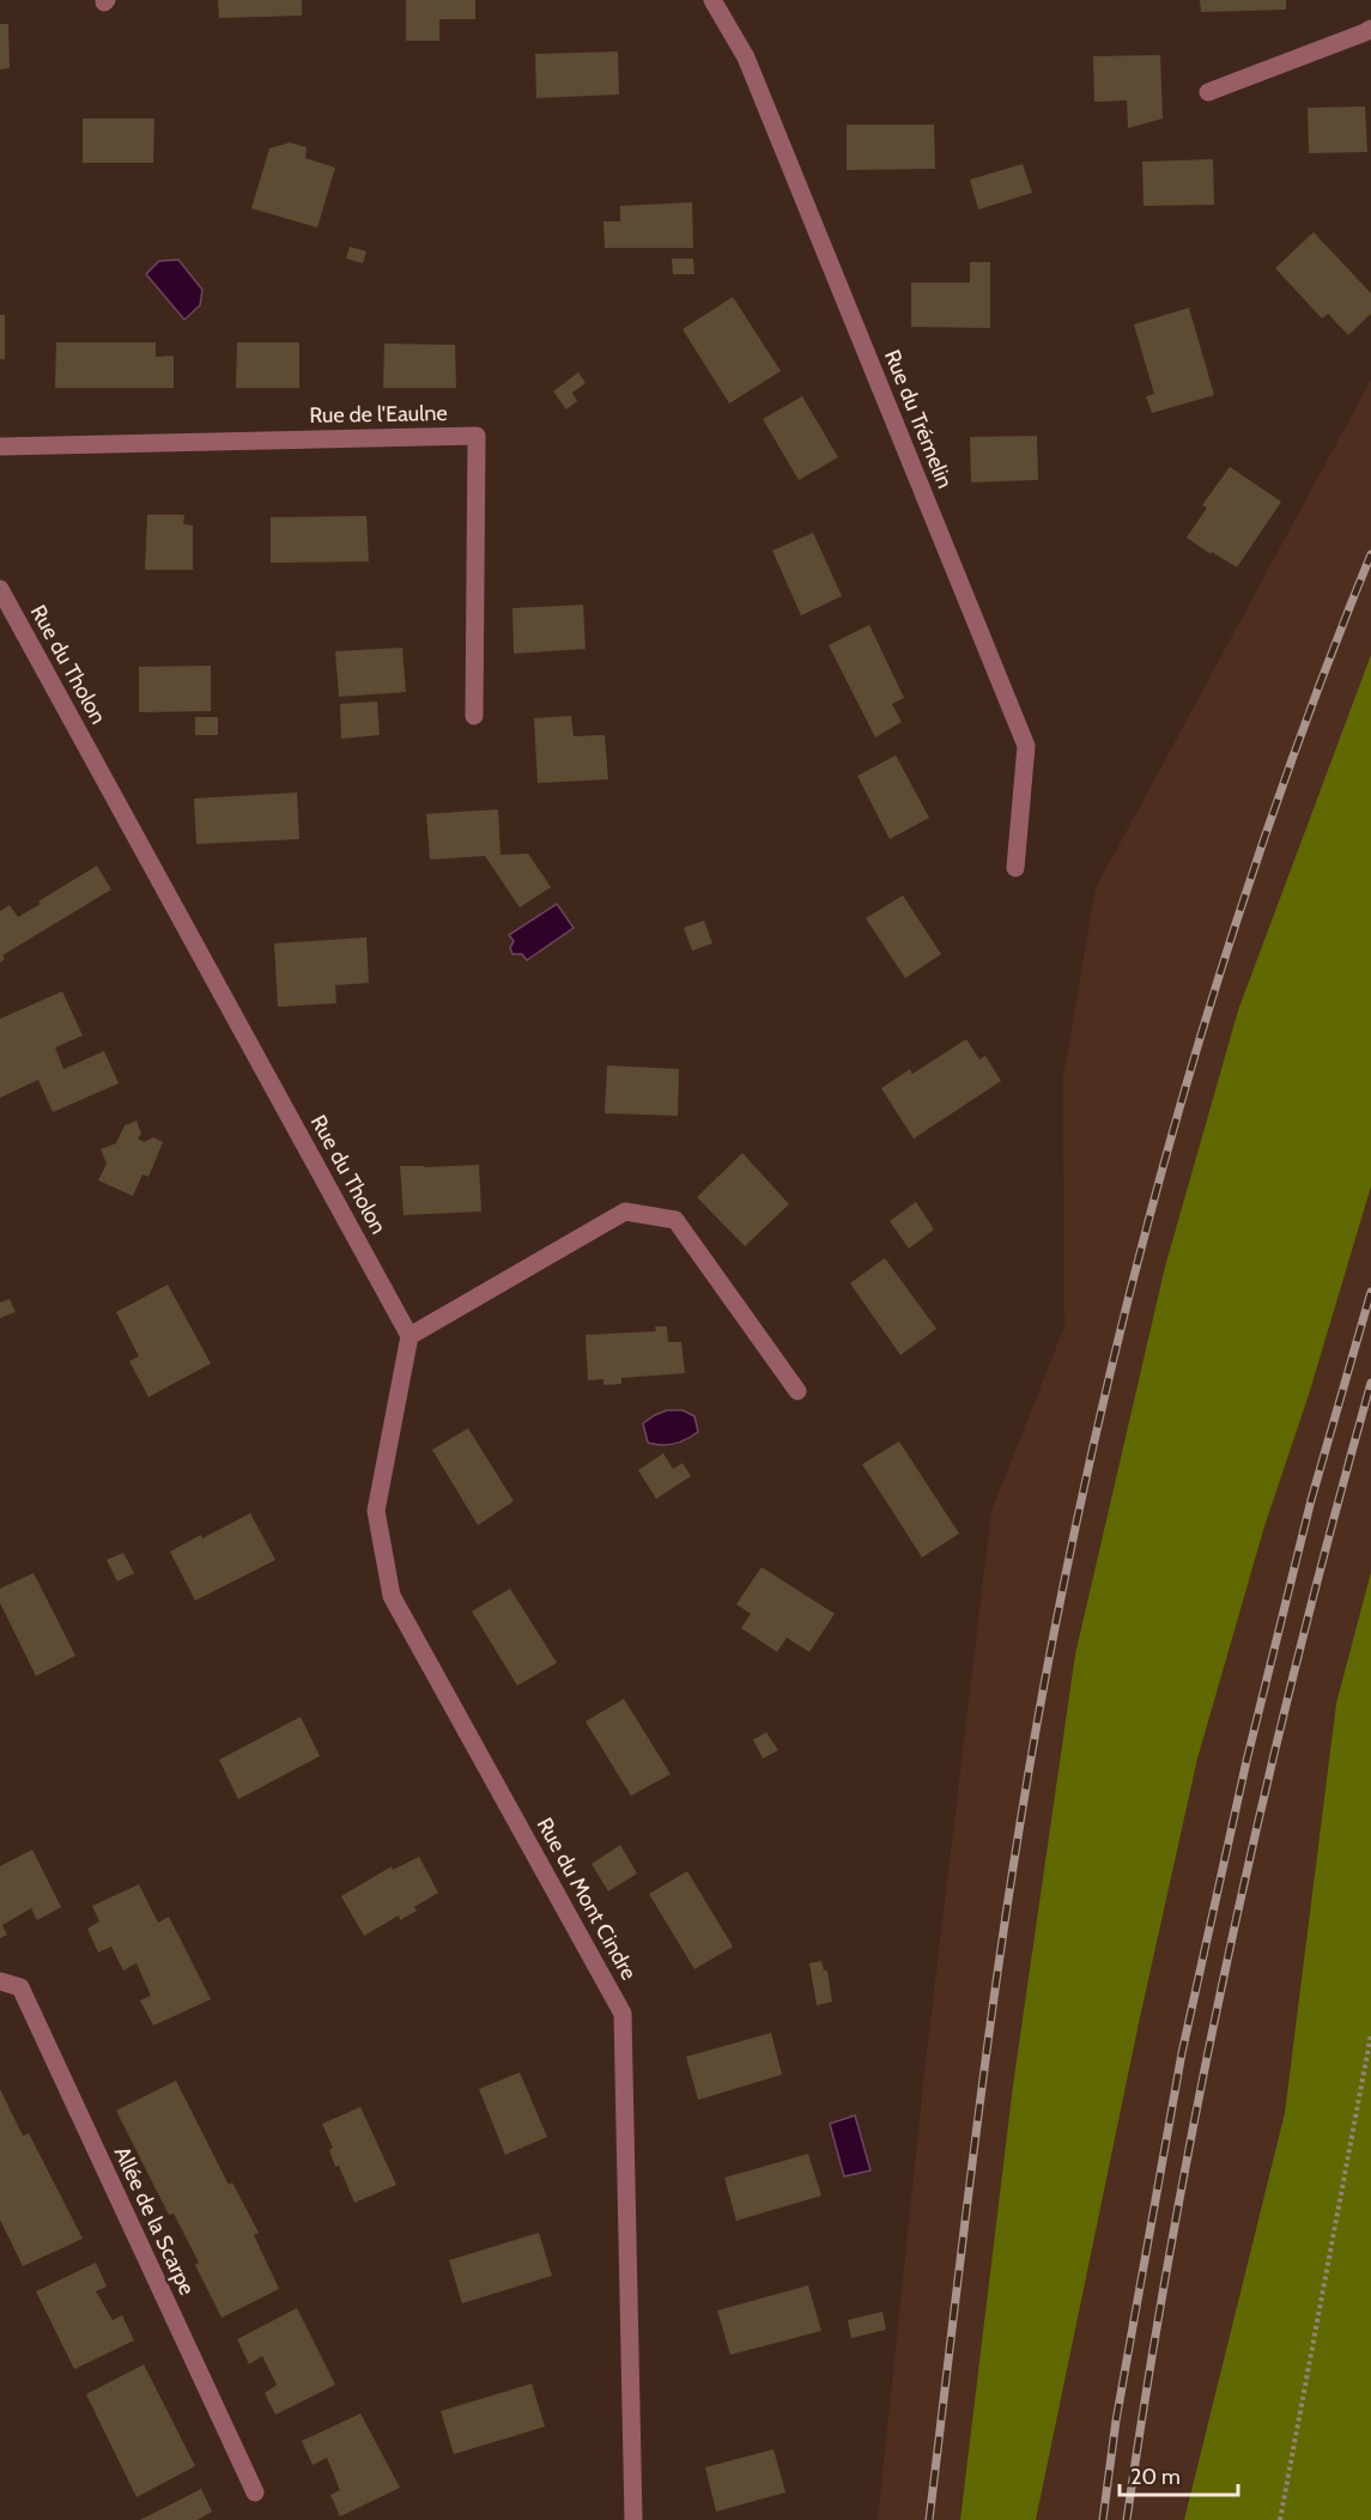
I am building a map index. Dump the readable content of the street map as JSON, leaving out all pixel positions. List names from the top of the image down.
{
  "streets": {
    "street": [
      "Rue de l'Eaulne",
      "Rue du Trémelin",
      "Rue du Tholon",
      "Rue du Mont Cindre",
      "Allée de la Scarpe"
    ]
  },
  "crossings": [
    ["Rue du Tholon", "Rue du Mont Cindre"]
  ],
  "scale_bar": "20 m"
}
